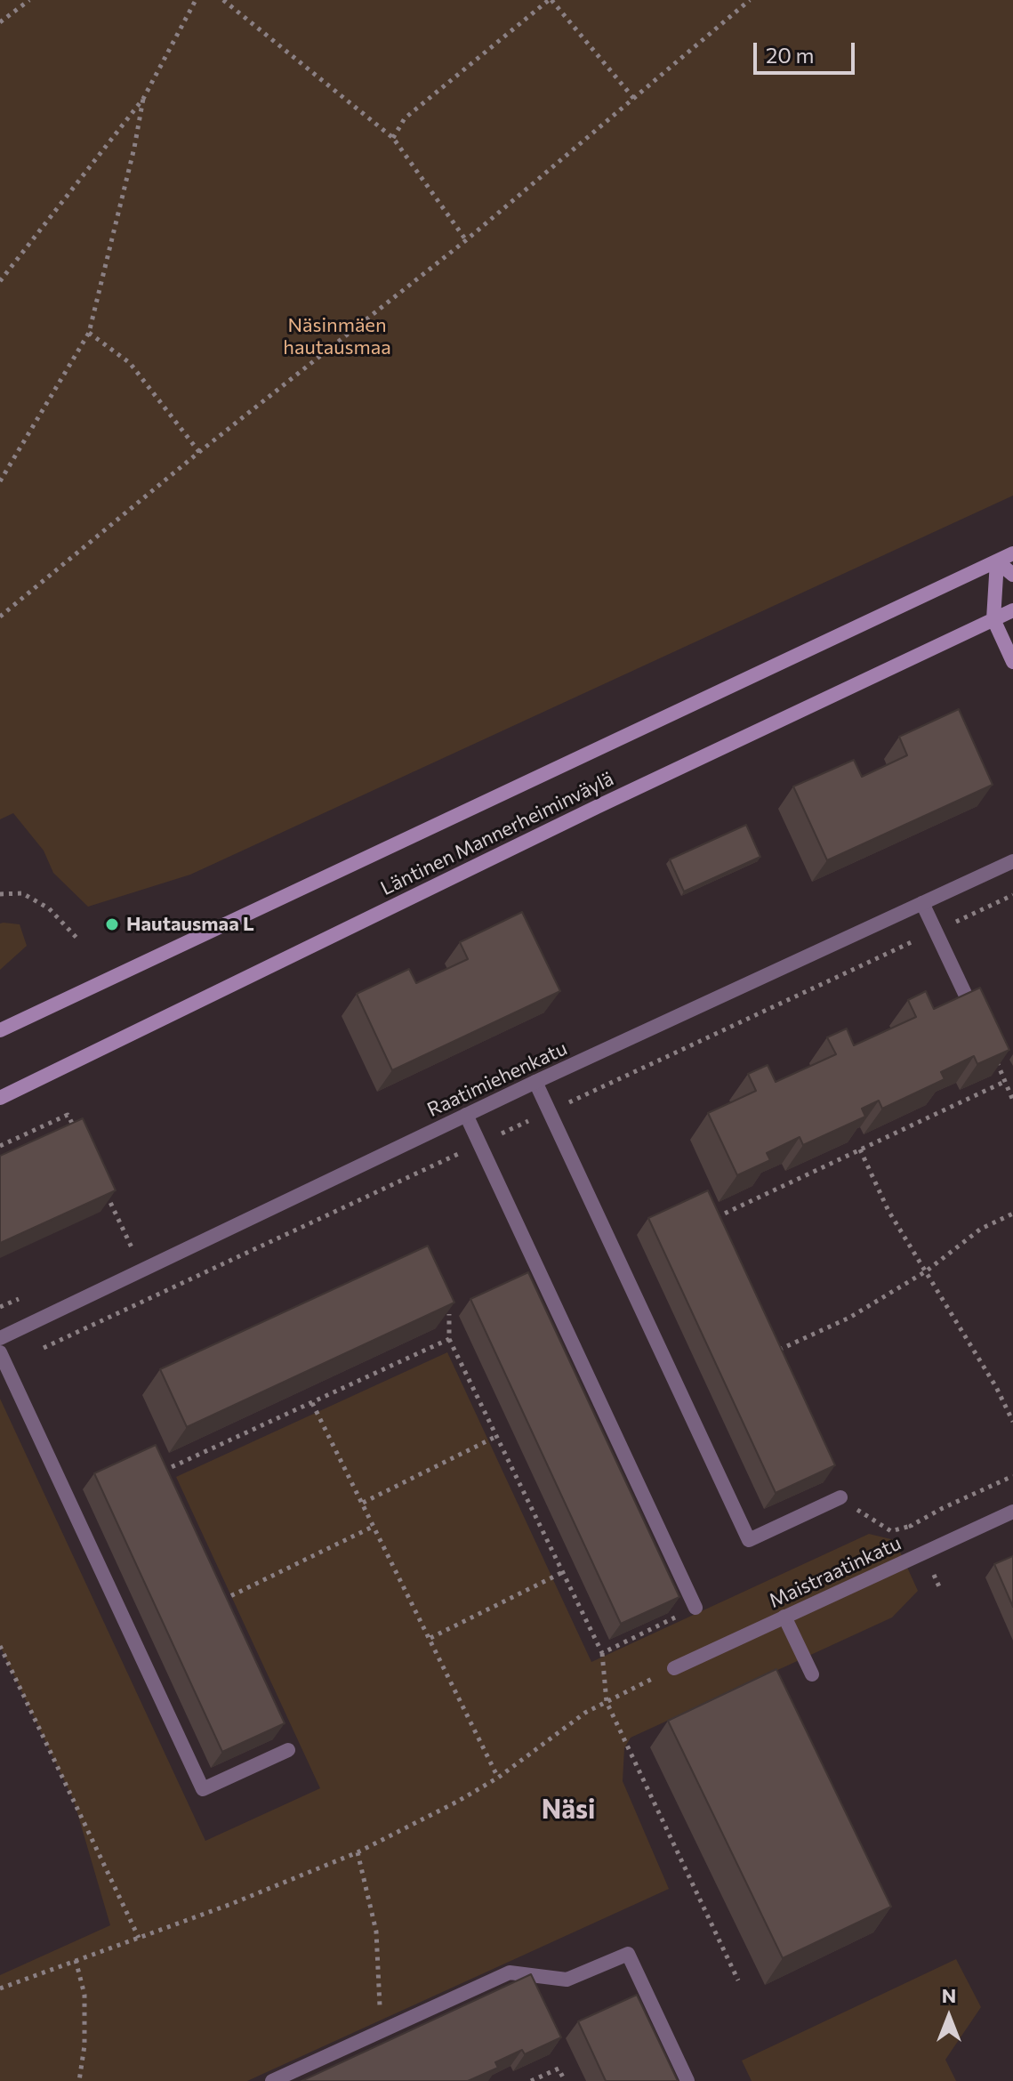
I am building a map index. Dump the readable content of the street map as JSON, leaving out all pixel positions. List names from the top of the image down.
{
  "streets": {
    "main road": ["Läntinen Mannerheiminväylä"],
    "street": ["Raatimiehenkatu", "Maistraatinkatu"]
  },
  "districts": ["Näsi"],
  "parks": ["Näsinmäen hautausmaa"],
  "places": ["Hautausmaa L"],
  "scale_bar": "20 m",
  "north": "top"
}
